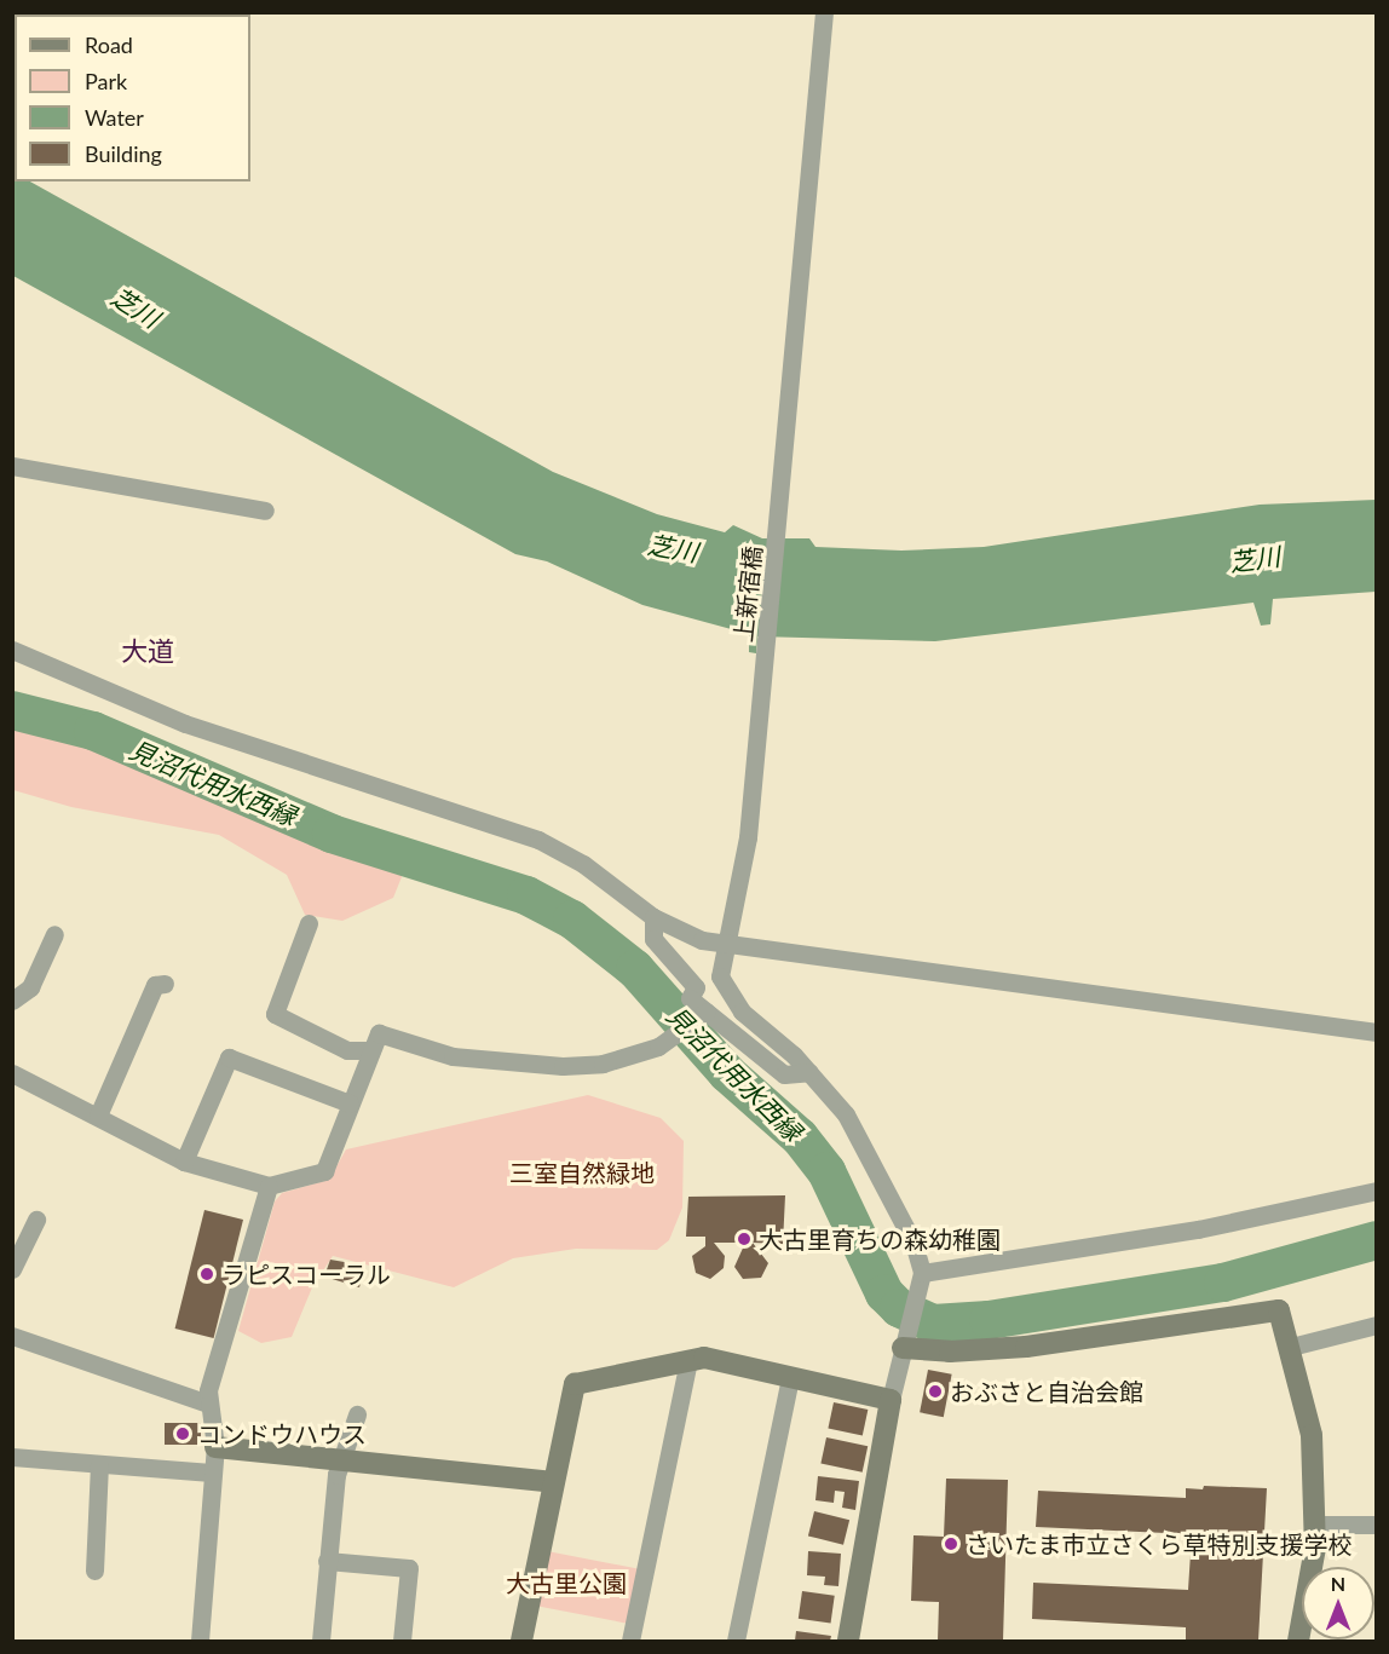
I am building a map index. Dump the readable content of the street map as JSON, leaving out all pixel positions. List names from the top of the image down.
{
  "streets": {
    "street": ["上新宿橋"]
  },
  "districts": ["大道"],
  "water": ["芝川", "見沼代用水西縁"],
  "parks": ["三室自然緑地", "大古里公園"],
  "places": [
    "大古里育ちの森幼稚園",
    "ラピスコーラル",
    "おぶさと自治会館",
    "コンドウハウス",
    "さいたま市立さくら草特別支援学校"
  ],
  "legend": [
    "Road",
    "Park",
    "Water",
    "Building"
  ],
  "north": "top"
}
